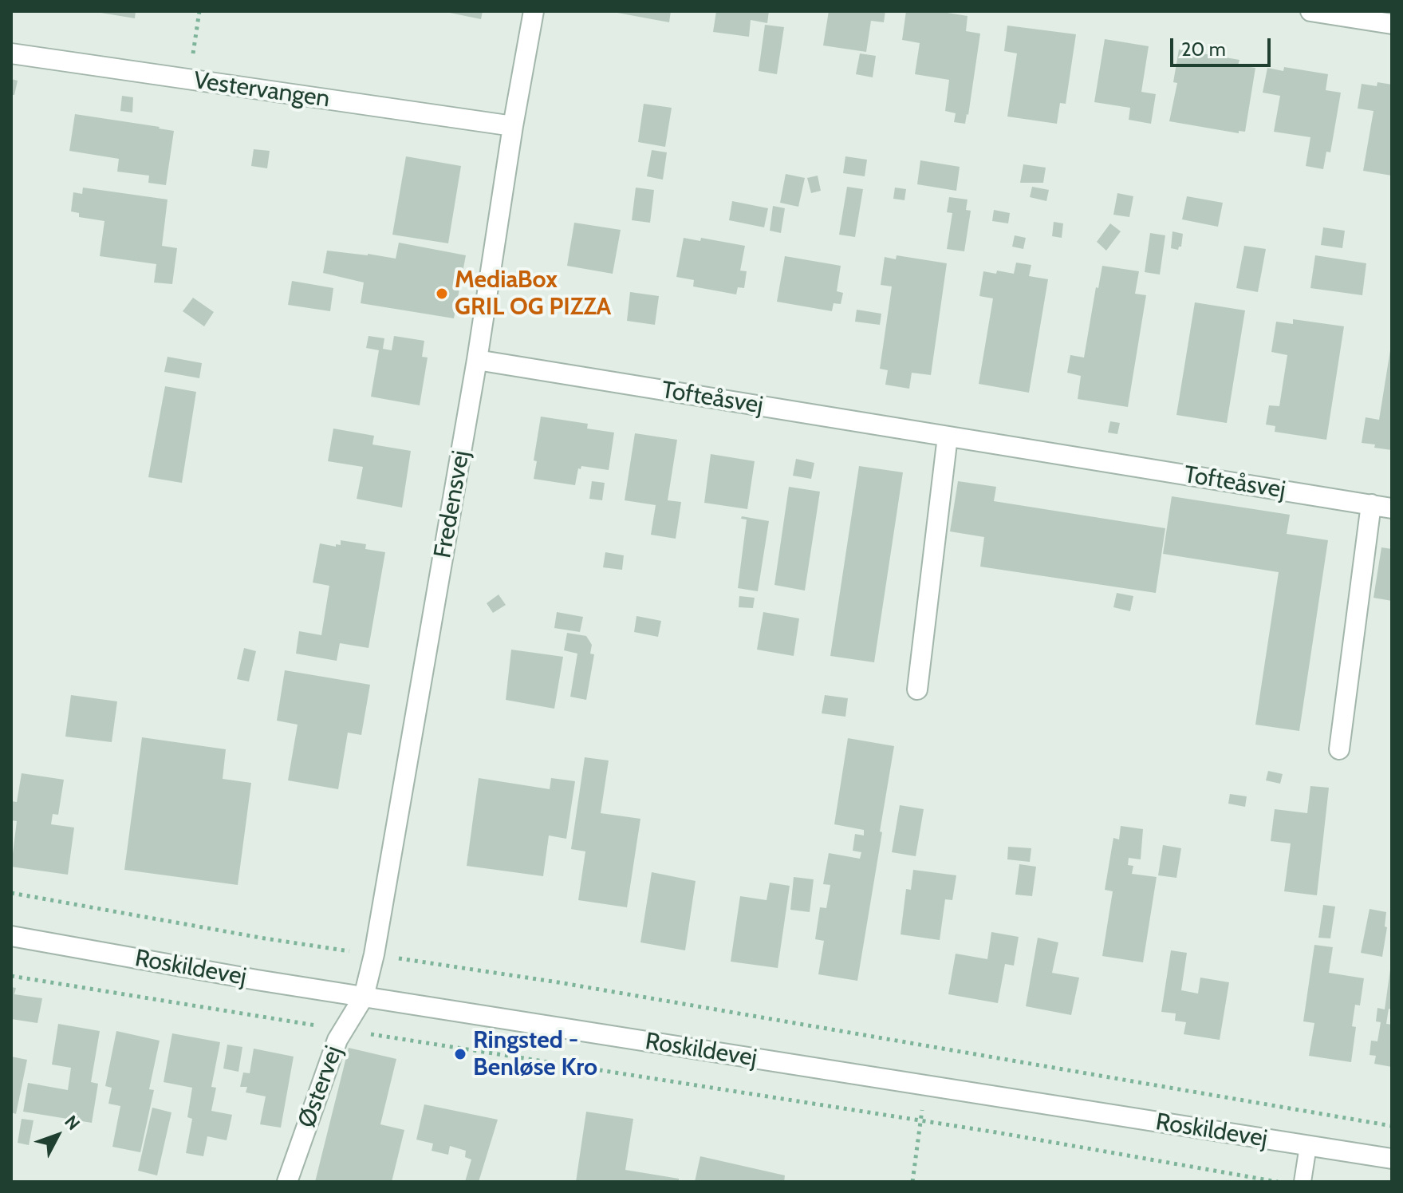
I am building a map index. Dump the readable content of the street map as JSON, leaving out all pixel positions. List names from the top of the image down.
{
  "streets": {
    "street": [
      "Vestervangen",
      "Tofteåsvej",
      "Fredensvej",
      "Roskildevej",
      "Østervej"
    ]
  },
  "crossings": [
    ["Vestervangen", "Fredensvej"],
    ["Tofteåsvej", "Fredensvej"],
    ["Fredensvej", "Roskildevej"],
    ["Fredensvej", "Østervej"],
    ["Roskildevej", "Østervej"]
  ],
  "places": ["MediaBox GRIL OG PIZZA", "Ringsted - Benløse Kro"],
  "scale_bar": "20 m",
  "north": "top right"
}
